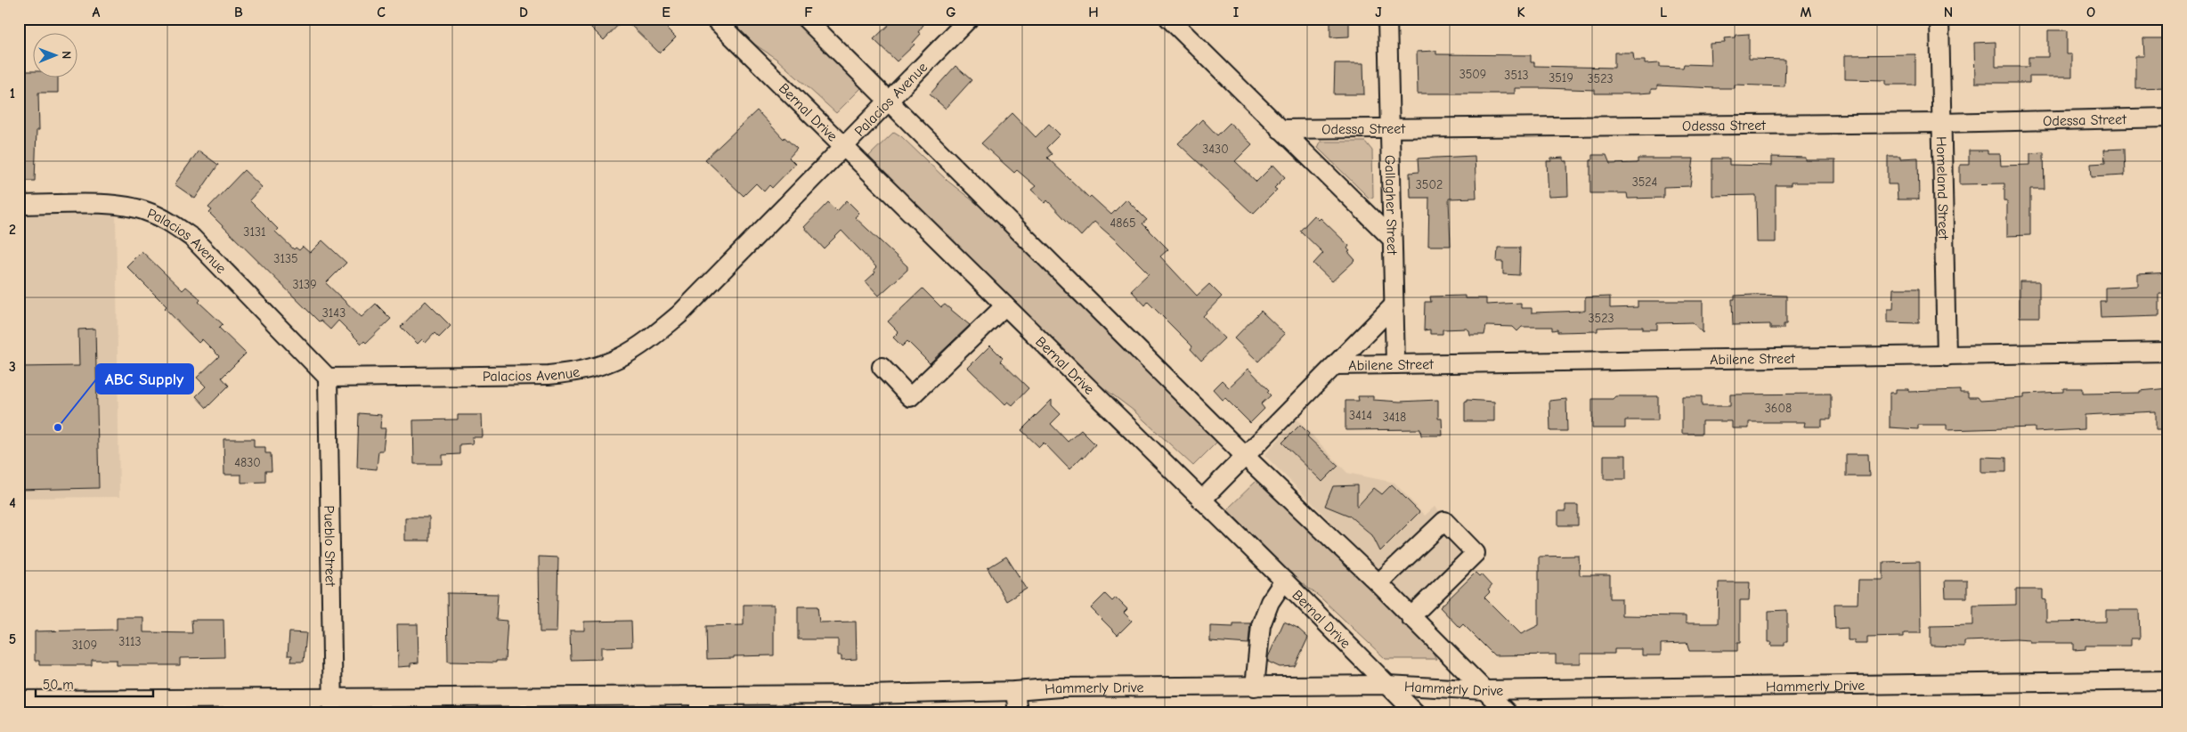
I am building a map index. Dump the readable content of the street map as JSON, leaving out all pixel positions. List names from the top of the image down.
{
  "streets": {
    "street": [
      "Palacios Avenue",
      "Bernal Drive",
      "Odessa Street",
      "Homeland Street",
      "Gallagher Street",
      "Abilene Street",
      "Pueblo Street",
      "Hammerly Drive"
    ]
  },
  "crossings": [
    ["Palacios Avenue", "Bernal Drive"],
    ["Palacios Avenue", "Pueblo Street"],
    ["Bernal Drive", "Abilene Street"],
    ["Bernal Drive", "Hammerly Drive"],
    ["Odessa Street", "Homeland Street"],
    ["Odessa Street", "Gallagher Street"],
    ["Homeland Street", "Abilene Street"],
    ["Gallagher Street", "Abilene Street"],
    ["Pueblo Street", "Hammerly Drive"]
  ],
  "places": ["ABC Supply"],
  "house_numbers": [
    "3509",
    "3513",
    "3519",
    "3523",
    "3430",
    "3524",
    "3502",
    "4865",
    "3131",
    "3135",
    "3139",
    "3143",
    "3523",
    "3608",
    "3414",
    "3418",
    "4830",
    "3113",
    "3109"
  ],
  "scale_bar": "50 m",
  "north": "right",
  "grid": {
    "columns": [
      "A",
      "B",
      "C",
      "D",
      "E",
      "F",
      "G",
      "H",
      "I",
      "J",
      "K",
      "L",
      "M",
      "N",
      "O"
    ],
    "rows": [
      "1",
      "2",
      "3",
      "4",
      "5"
    ]
  }
}
